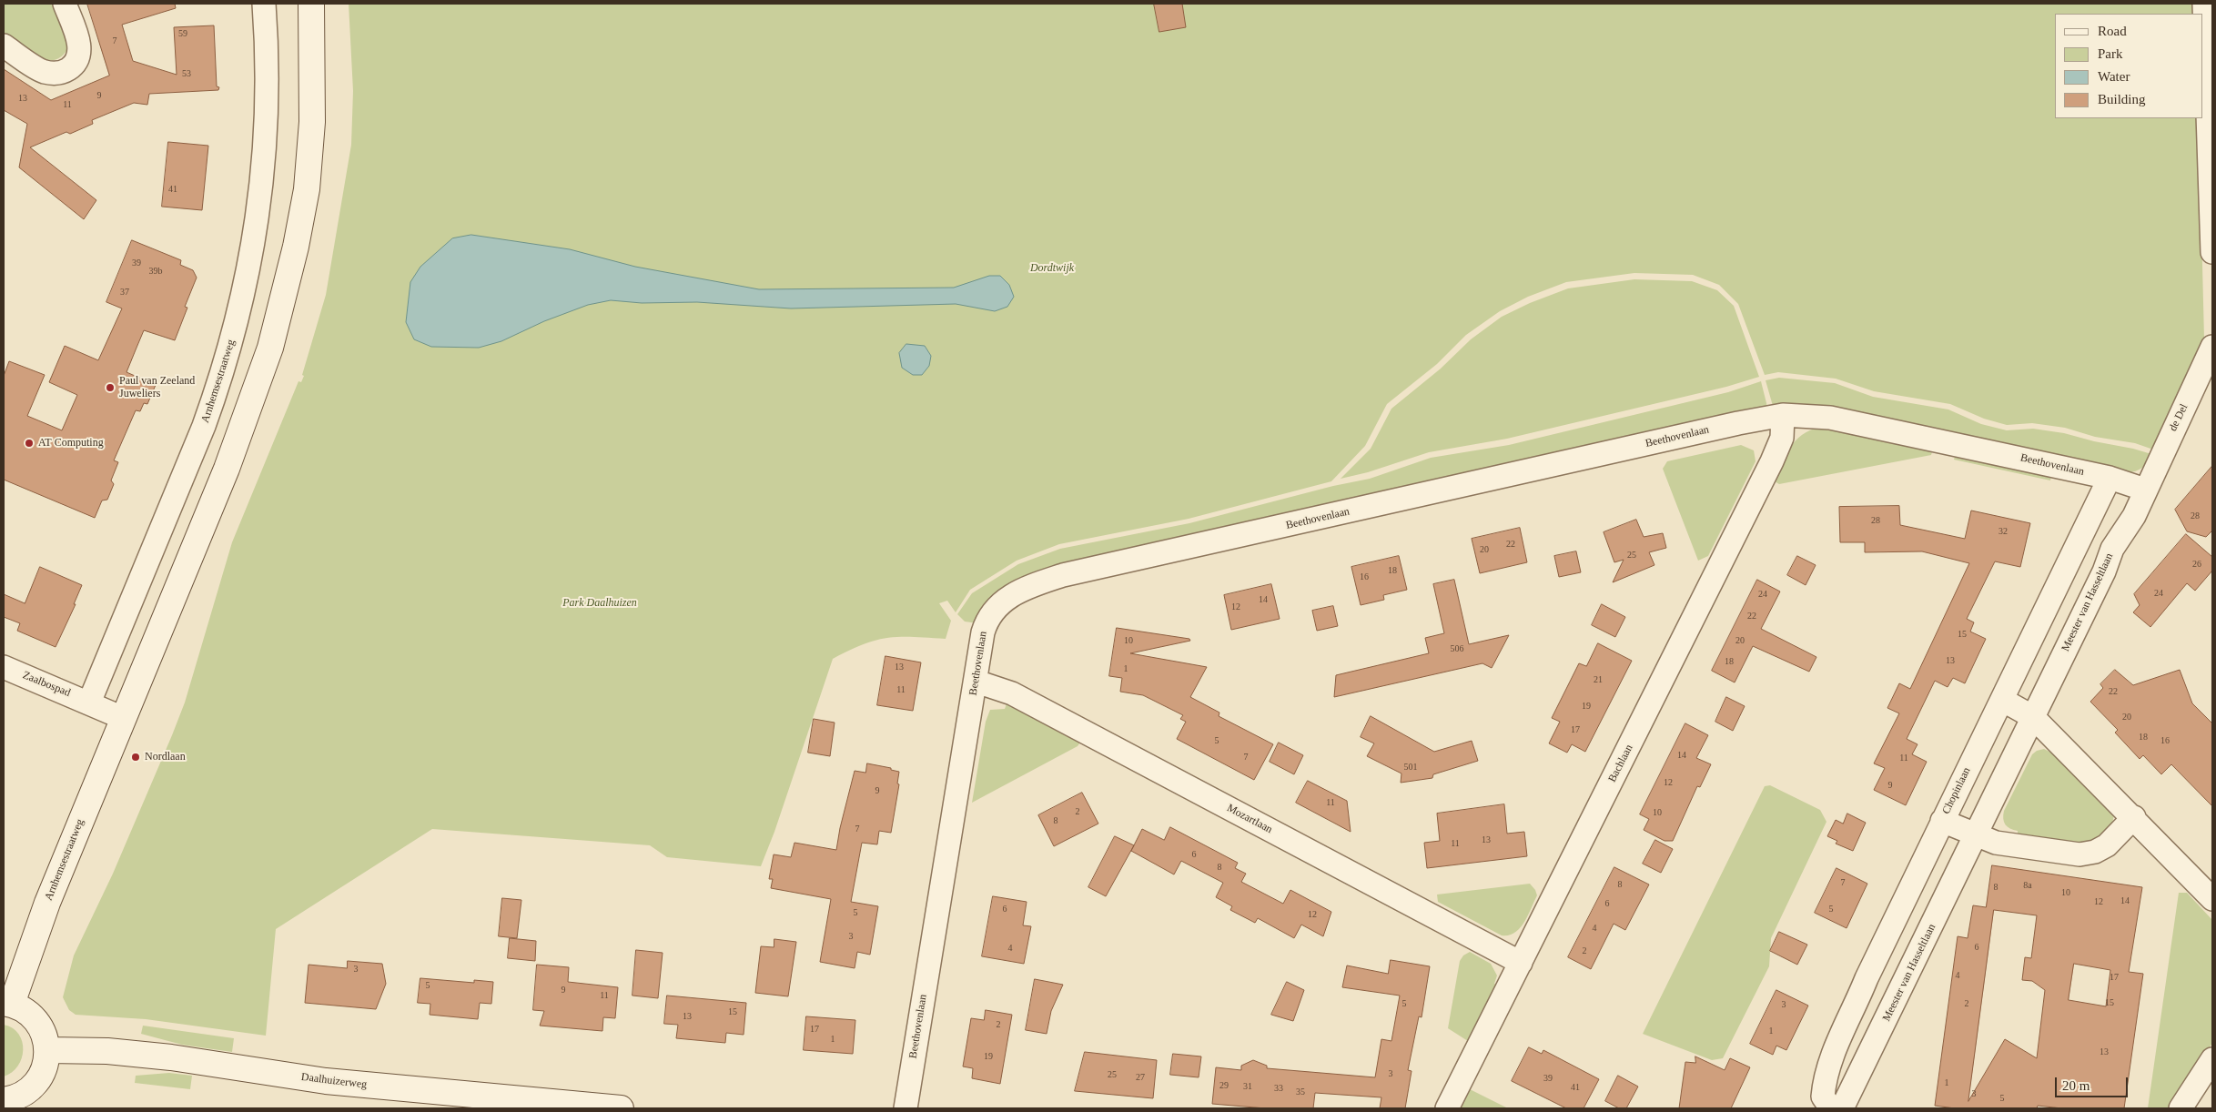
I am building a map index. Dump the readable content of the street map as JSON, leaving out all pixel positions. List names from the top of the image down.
{
  "streets": {
    "main road": ["Arnhemsestraatweg", "Daalhuizerweg"],
    "street": [
      "de Del",
      "Beethovenlaan",
      "Meester van Hasseltlaan",
      "Zaalbospad",
      "Bachlaan",
      "Chopinlaan",
      "Mozartlaan"
    ]
  },
  "crossings": [
    ["Arnhemsestraatweg", "Zaalbospad"],
    ["de Del", "Beethovenlaan"],
    ["de Del", "Meester van Hasseltlaan"],
    ["Beethovenlaan", "Meester van Hasseltlaan"],
    ["Beethovenlaan", "Bachlaan"],
    ["Beethovenlaan", "Chopinlaan"],
    ["Beethovenlaan", "Mozartlaan"],
    ["Bachlaan", "Mozartlaan"]
  ],
  "parks": ["Dordtwijk", "Park Daalhuizen"],
  "places": ["Paul van Zeeland Juweliers", "AT Computing", "Nordlaan"],
  "house_numbers": [
    "59",
    "7",
    "53",
    "9",
    "13",
    "11",
    "41",
    "39",
    "39b",
    "37",
    "28",
    "28",
    "32",
    "22",
    "20",
    "25",
    "26",
    "18",
    "16",
    "24",
    "24",
    "14",
    "12",
    "22",
    "15",
    "10",
    "20",
    "506",
    "13",
    "18",
    "13",
    "1",
    "21",
    "11",
    "22",
    "19",
    "20",
    "17",
    "18",
    "5",
    "16",
    "14",
    "7",
    "11",
    "501",
    "12",
    "9",
    "9",
    "11",
    "2",
    "10",
    "8",
    "7",
    "13",
    "11",
    "6",
    "8",
    "7",
    "8",
    "8a",
    "8",
    "10",
    "14",
    "12",
    "6",
    "6",
    "5",
    "5",
    "12",
    "4",
    "3",
    "6",
    "4",
    "2",
    "3",
    "4",
    "17",
    "5",
    "9",
    "11",
    "15",
    "5",
    "2",
    "3",
    "15",
    "13",
    "2",
    "17",
    "1",
    "1",
    "13",
    "19",
    "3",
    "25",
    "27",
    "39",
    "1",
    "29",
    "31",
    "41",
    "33",
    "35",
    "3",
    "5"
  ],
  "legend": [
    "Road",
    "Park",
    "Water",
    "Building"
  ],
  "scale_bar": "20 m"
}
